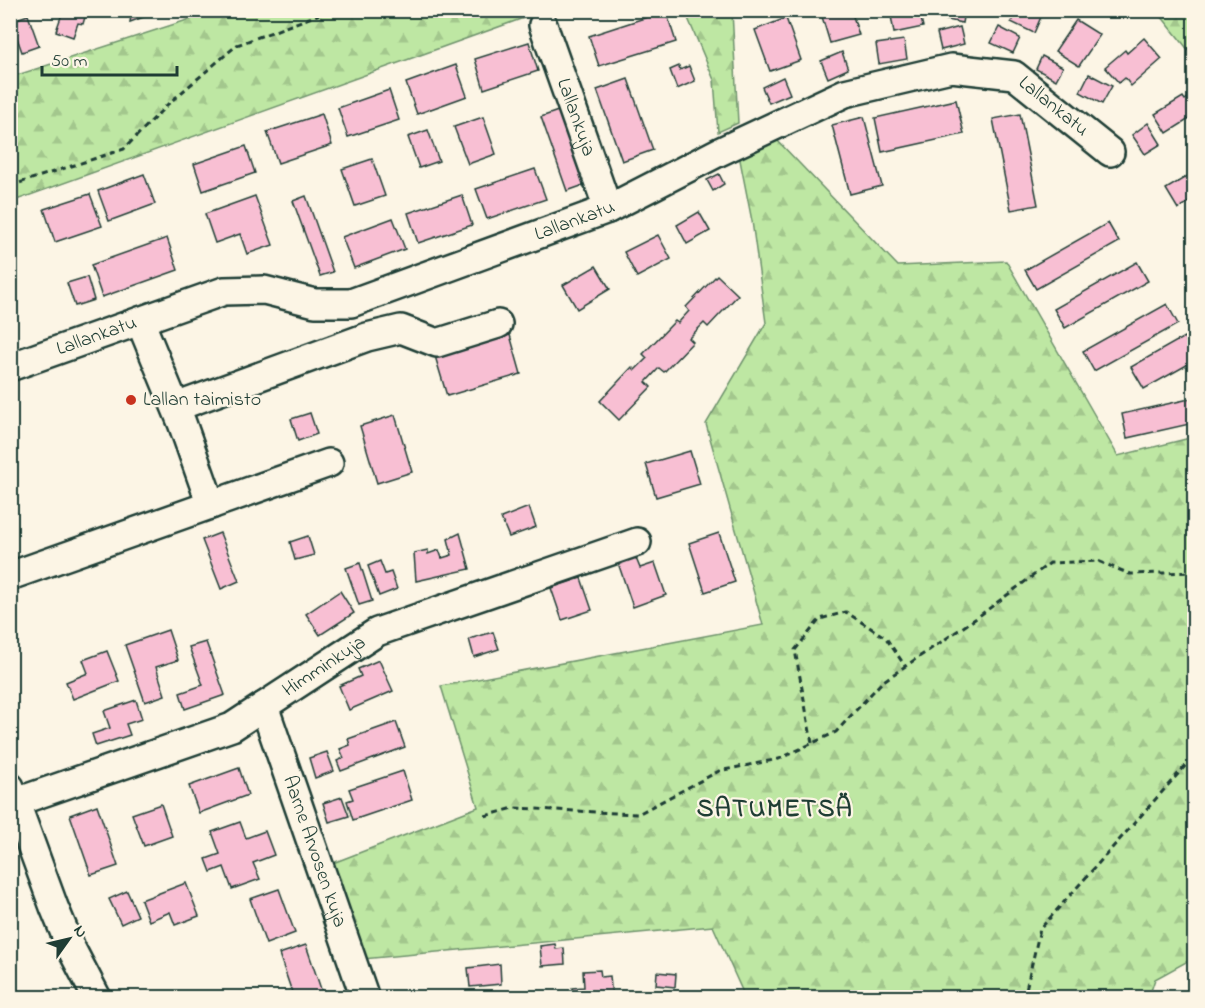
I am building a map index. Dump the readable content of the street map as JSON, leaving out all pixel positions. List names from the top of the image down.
{
  "streets": {
    "street": [
      "Lallankatu",
      "Lallankuja",
      "Himminkuja",
      "Aarne Arvosen kuja"
    ]
  },
  "crossings": [
    ["Lallankatu", "Lallankuja"],
    ["Himminkuja", "Aarne Arvosen kuja"]
  ],
  "districts": ["SATUMETSÄ"],
  "places": ["Lallan taimisto"],
  "scale_bar": "50 m",
  "north": "top right"
}
